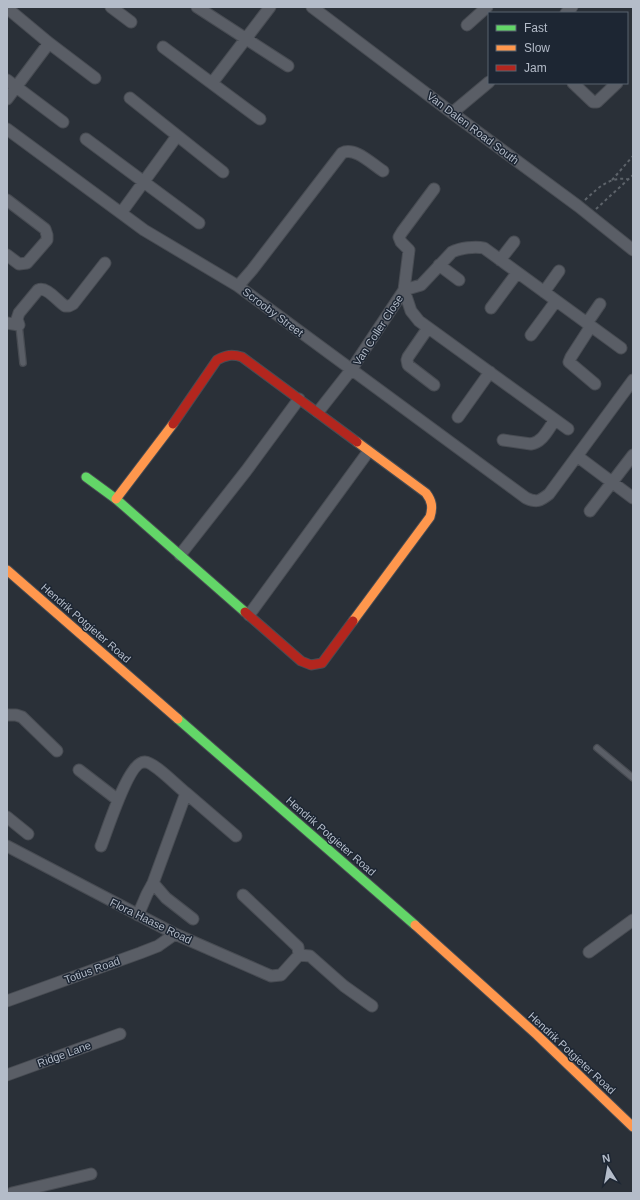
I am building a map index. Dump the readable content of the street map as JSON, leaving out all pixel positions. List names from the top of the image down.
{
  "streets": {
    "street": [
      "Van Dalen Road South",
      "Scrooby Street",
      "Van Coller Close",
      "Hendrik Potgieter Road",
      "Flora Haase Road",
      "Totius Road",
      "Ridge Lane"
    ]
  },
  "crossings": [
    ["Scrooby Street", "Van Coller Close"],
    ["Flora Haase Road", "Totius Road"]
  ],
  "legend": ["Fast", "Slow", "Jam"],
  "north": "top"
}
